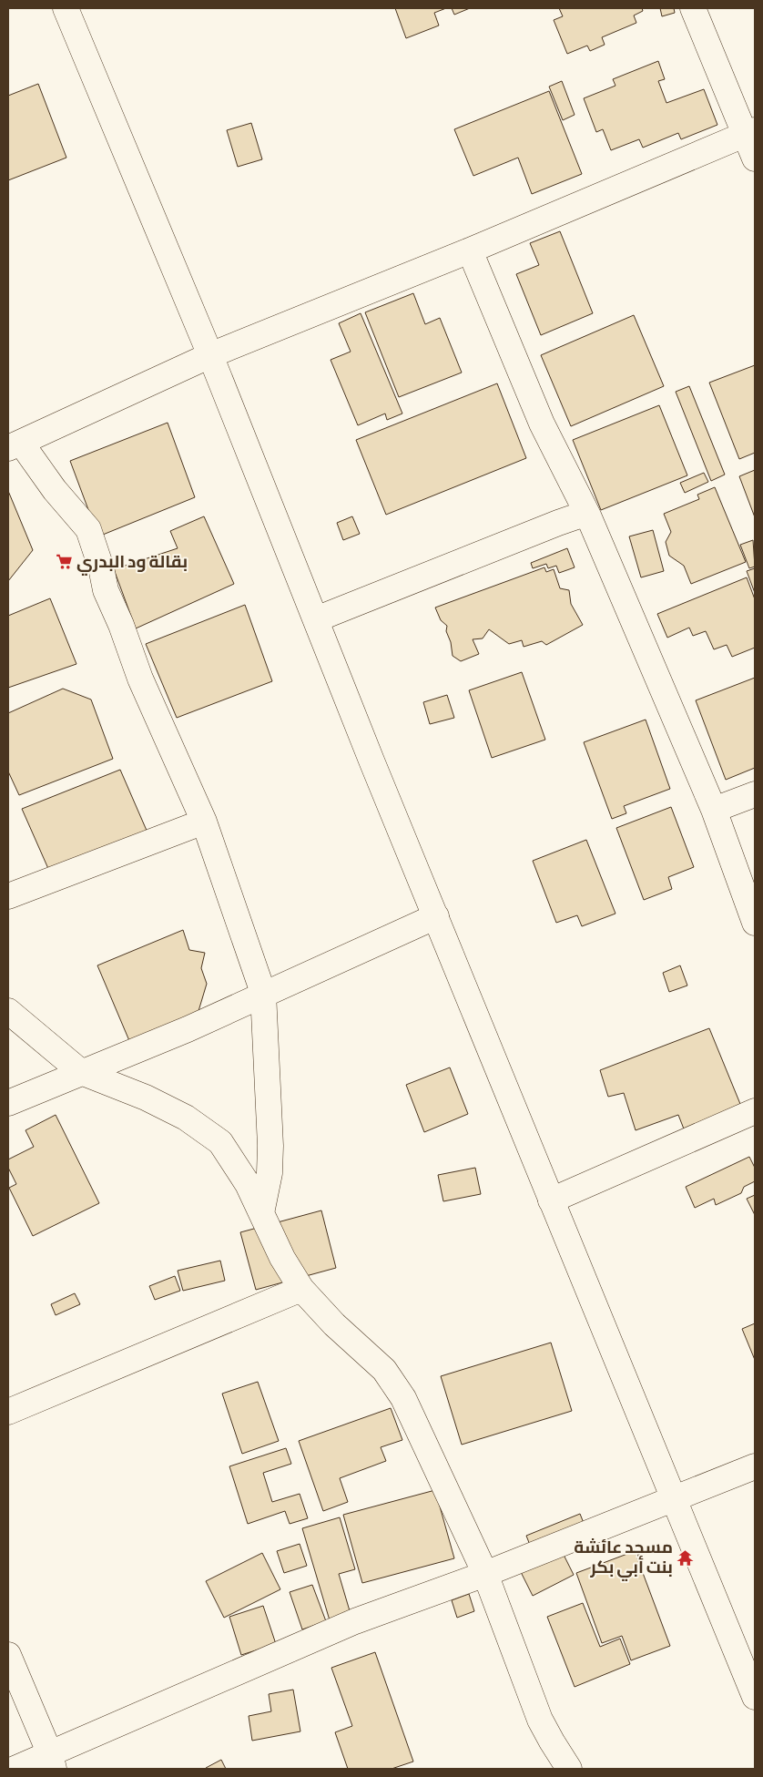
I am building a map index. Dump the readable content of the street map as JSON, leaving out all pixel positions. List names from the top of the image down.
{
  "places": {
    "supermarket": ["بقالة ود البدري"],
    "temple": ["مسجد عائشة بنت أبي بكر"]
  }
}
